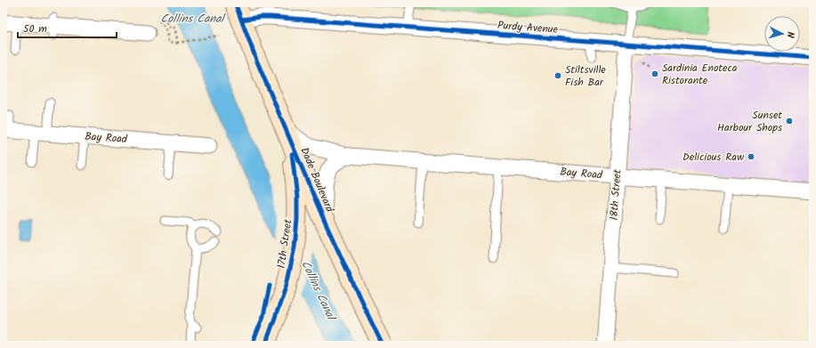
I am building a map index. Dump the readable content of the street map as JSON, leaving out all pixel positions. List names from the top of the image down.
{
  "streets": {
    "main road": ["Dade Boulevard", "17th Street"],
    "street": ["Purdy Avenue", "Bay Road", "18th Street"]
  },
  "crossings": [
    ["Purdy Avenue", "Dade Boulevard"],
    ["Purdy Avenue", "18th Street"],
    ["Bay Road", "Dade Boulevard"],
    ["Bay Road", "18th Street"],
    ["Bay Road", "17th Street"],
    ["Dade Boulevard", "17th Street"]
  ],
  "water": ["Collins Canal"],
  "places": [
    "Sardinia Enoteca Ristorante",
    "Stiltsville Fish Bar",
    "Sunset Harbour Shops",
    "Delicious Raw"
  ],
  "scale_bar": "50 m",
  "north": "right"
}
